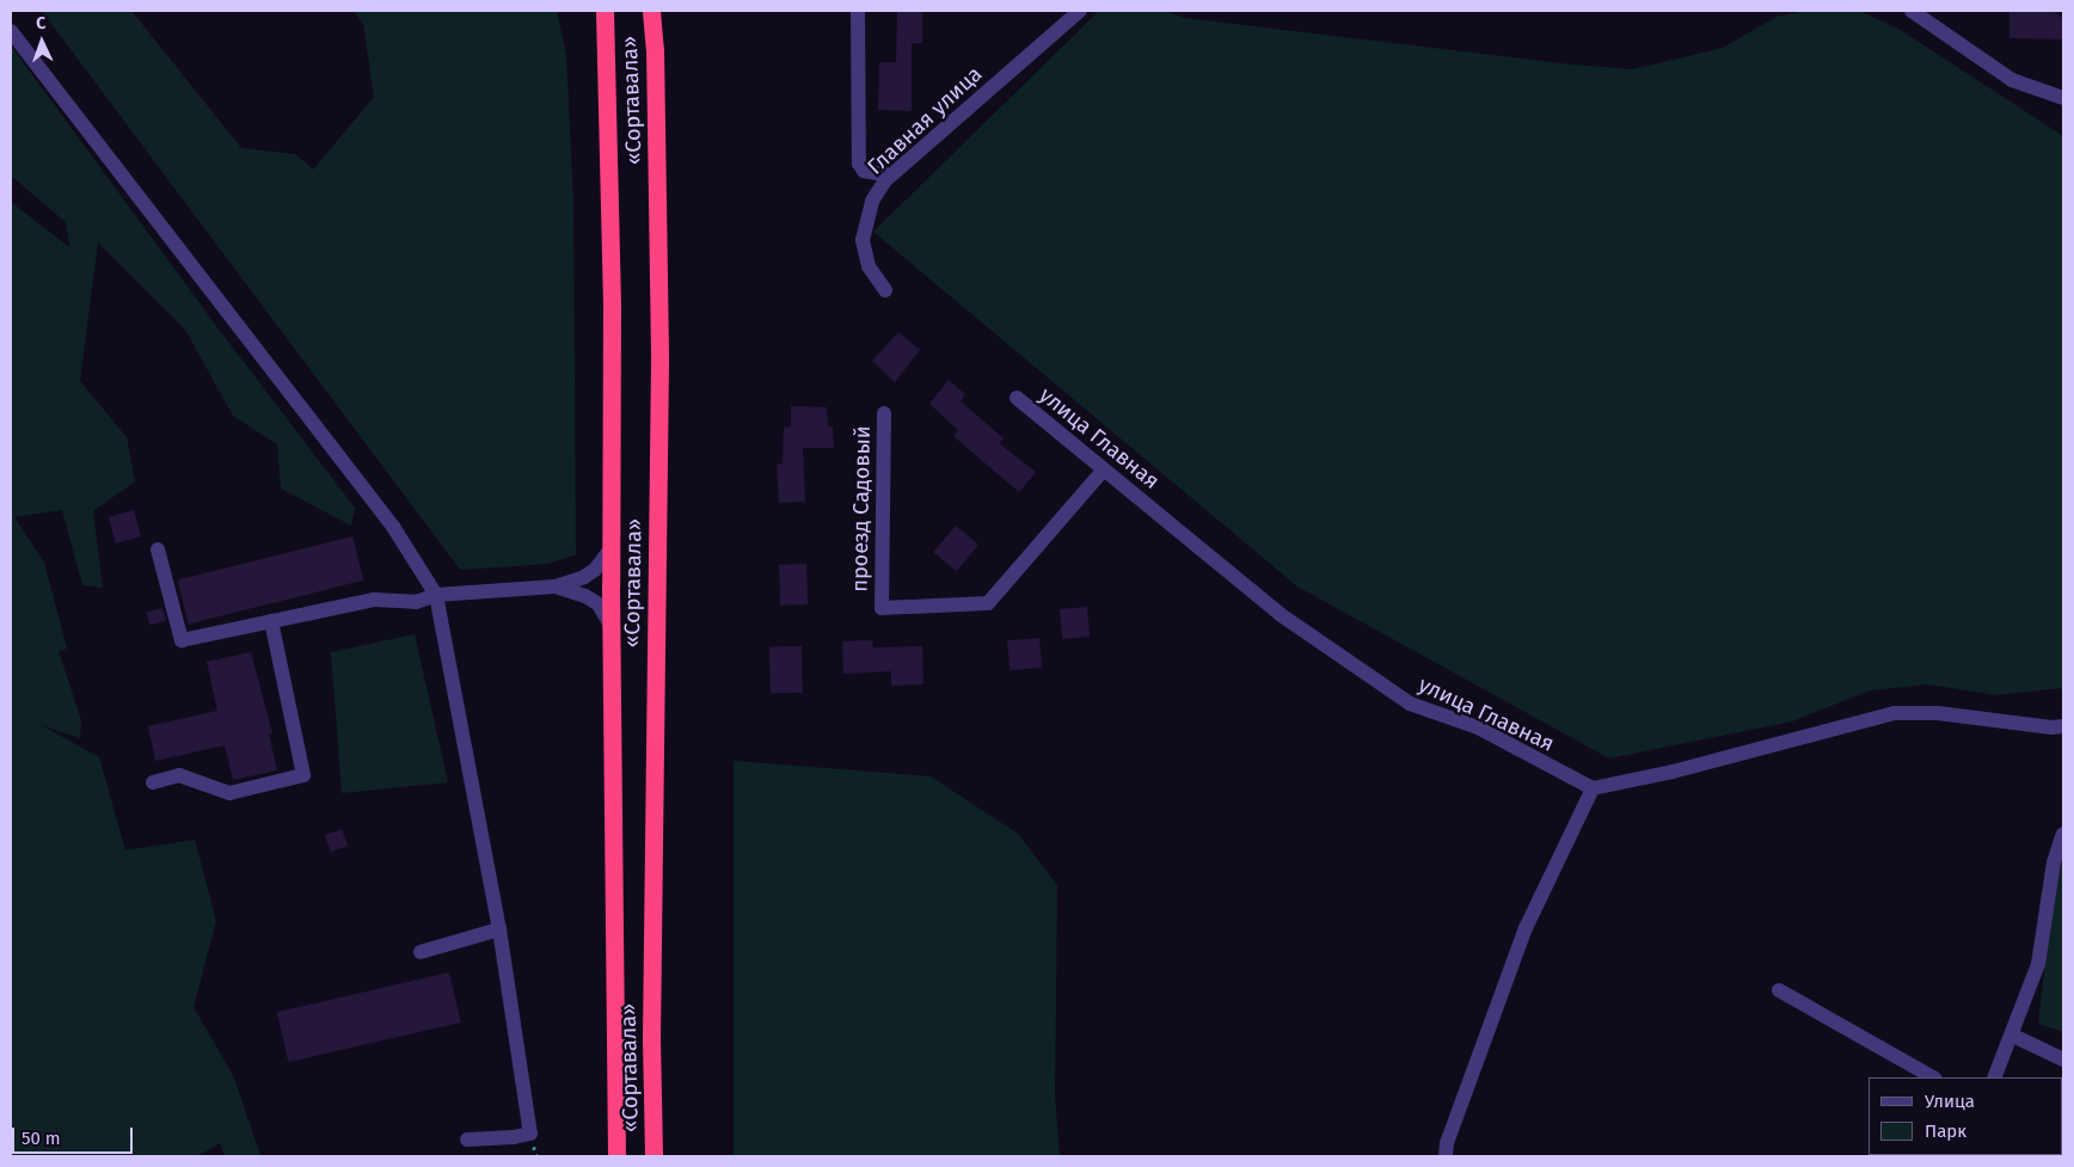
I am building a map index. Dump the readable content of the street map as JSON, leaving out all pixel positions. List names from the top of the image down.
{
  "streets": {
    "highway": ["«Сортавала»"],
    "street": ["Главная улица", "улица Главная", "проезд Садовый"]
  },
  "crossings": [
    ["улица Главная", "проезд Садовый"]
  ],
  "legend": ["Улица", "Парк"],
  "scale_bar": "50 m",
  "north": "top"
}
